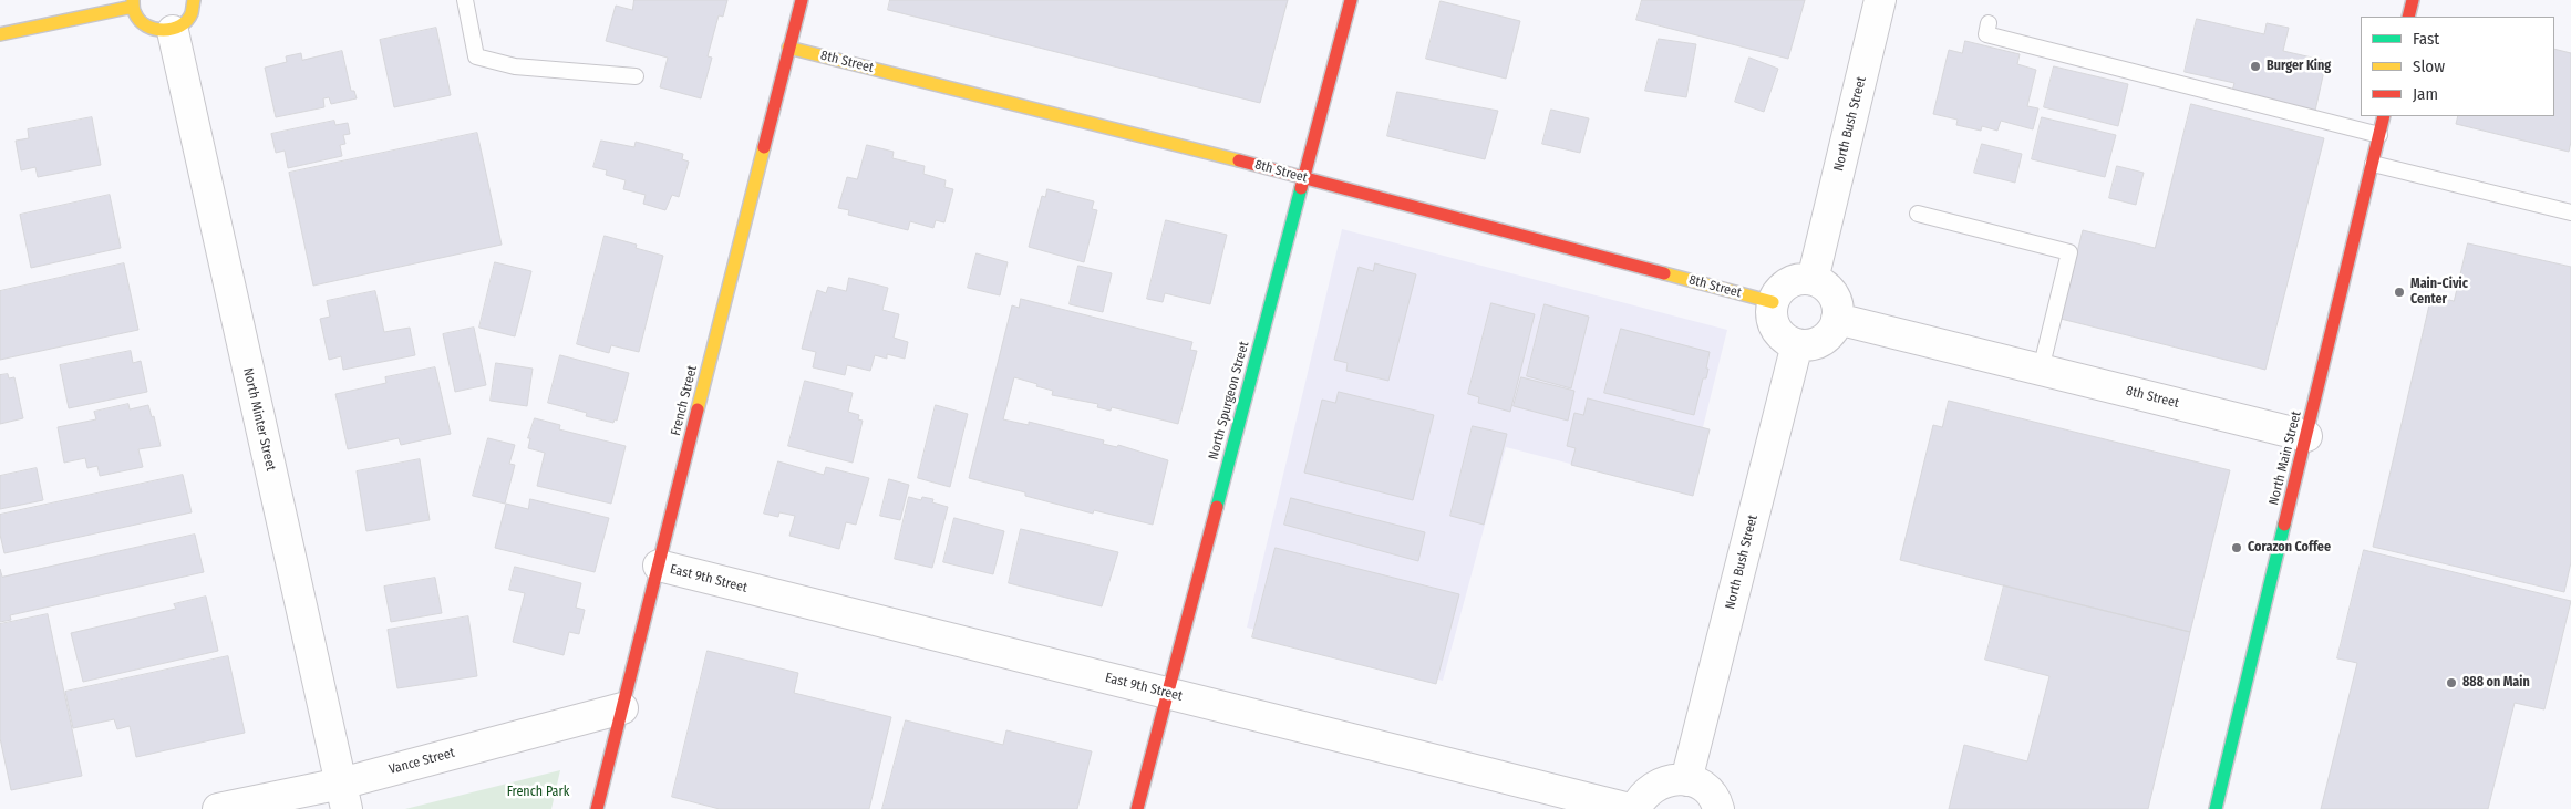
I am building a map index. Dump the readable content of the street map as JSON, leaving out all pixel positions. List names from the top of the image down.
{
  "streets": {
    "street": [
      "8th Street",
      "North Bush Street",
      "French Street",
      "North Spurgeon Street",
      "North Minter Street",
      "North Main Street",
      "East 9th Street",
      "Vance Street"
    ]
  },
  "crossings": [
    ["8th Street", "North Bush Street"],
    ["8th Street", "French Street"],
    ["8th Street", "North Spurgeon Street"],
    ["8th Street", "North Main Street"],
    ["French Street", "East 9th Street"],
    ["French Street", "Vance Street"],
    ["North Spurgeon Street", "East 9th Street"],
    ["North Minter Street", "Vance Street"]
  ],
  "parks": ["French Park"],
  "places": [
    "Burger King",
    "Main-Civic Center",
    "Corazon Coffee",
    "888 on Main"
  ],
  "legend": ["Fast", "Slow", "Jam"]
}
